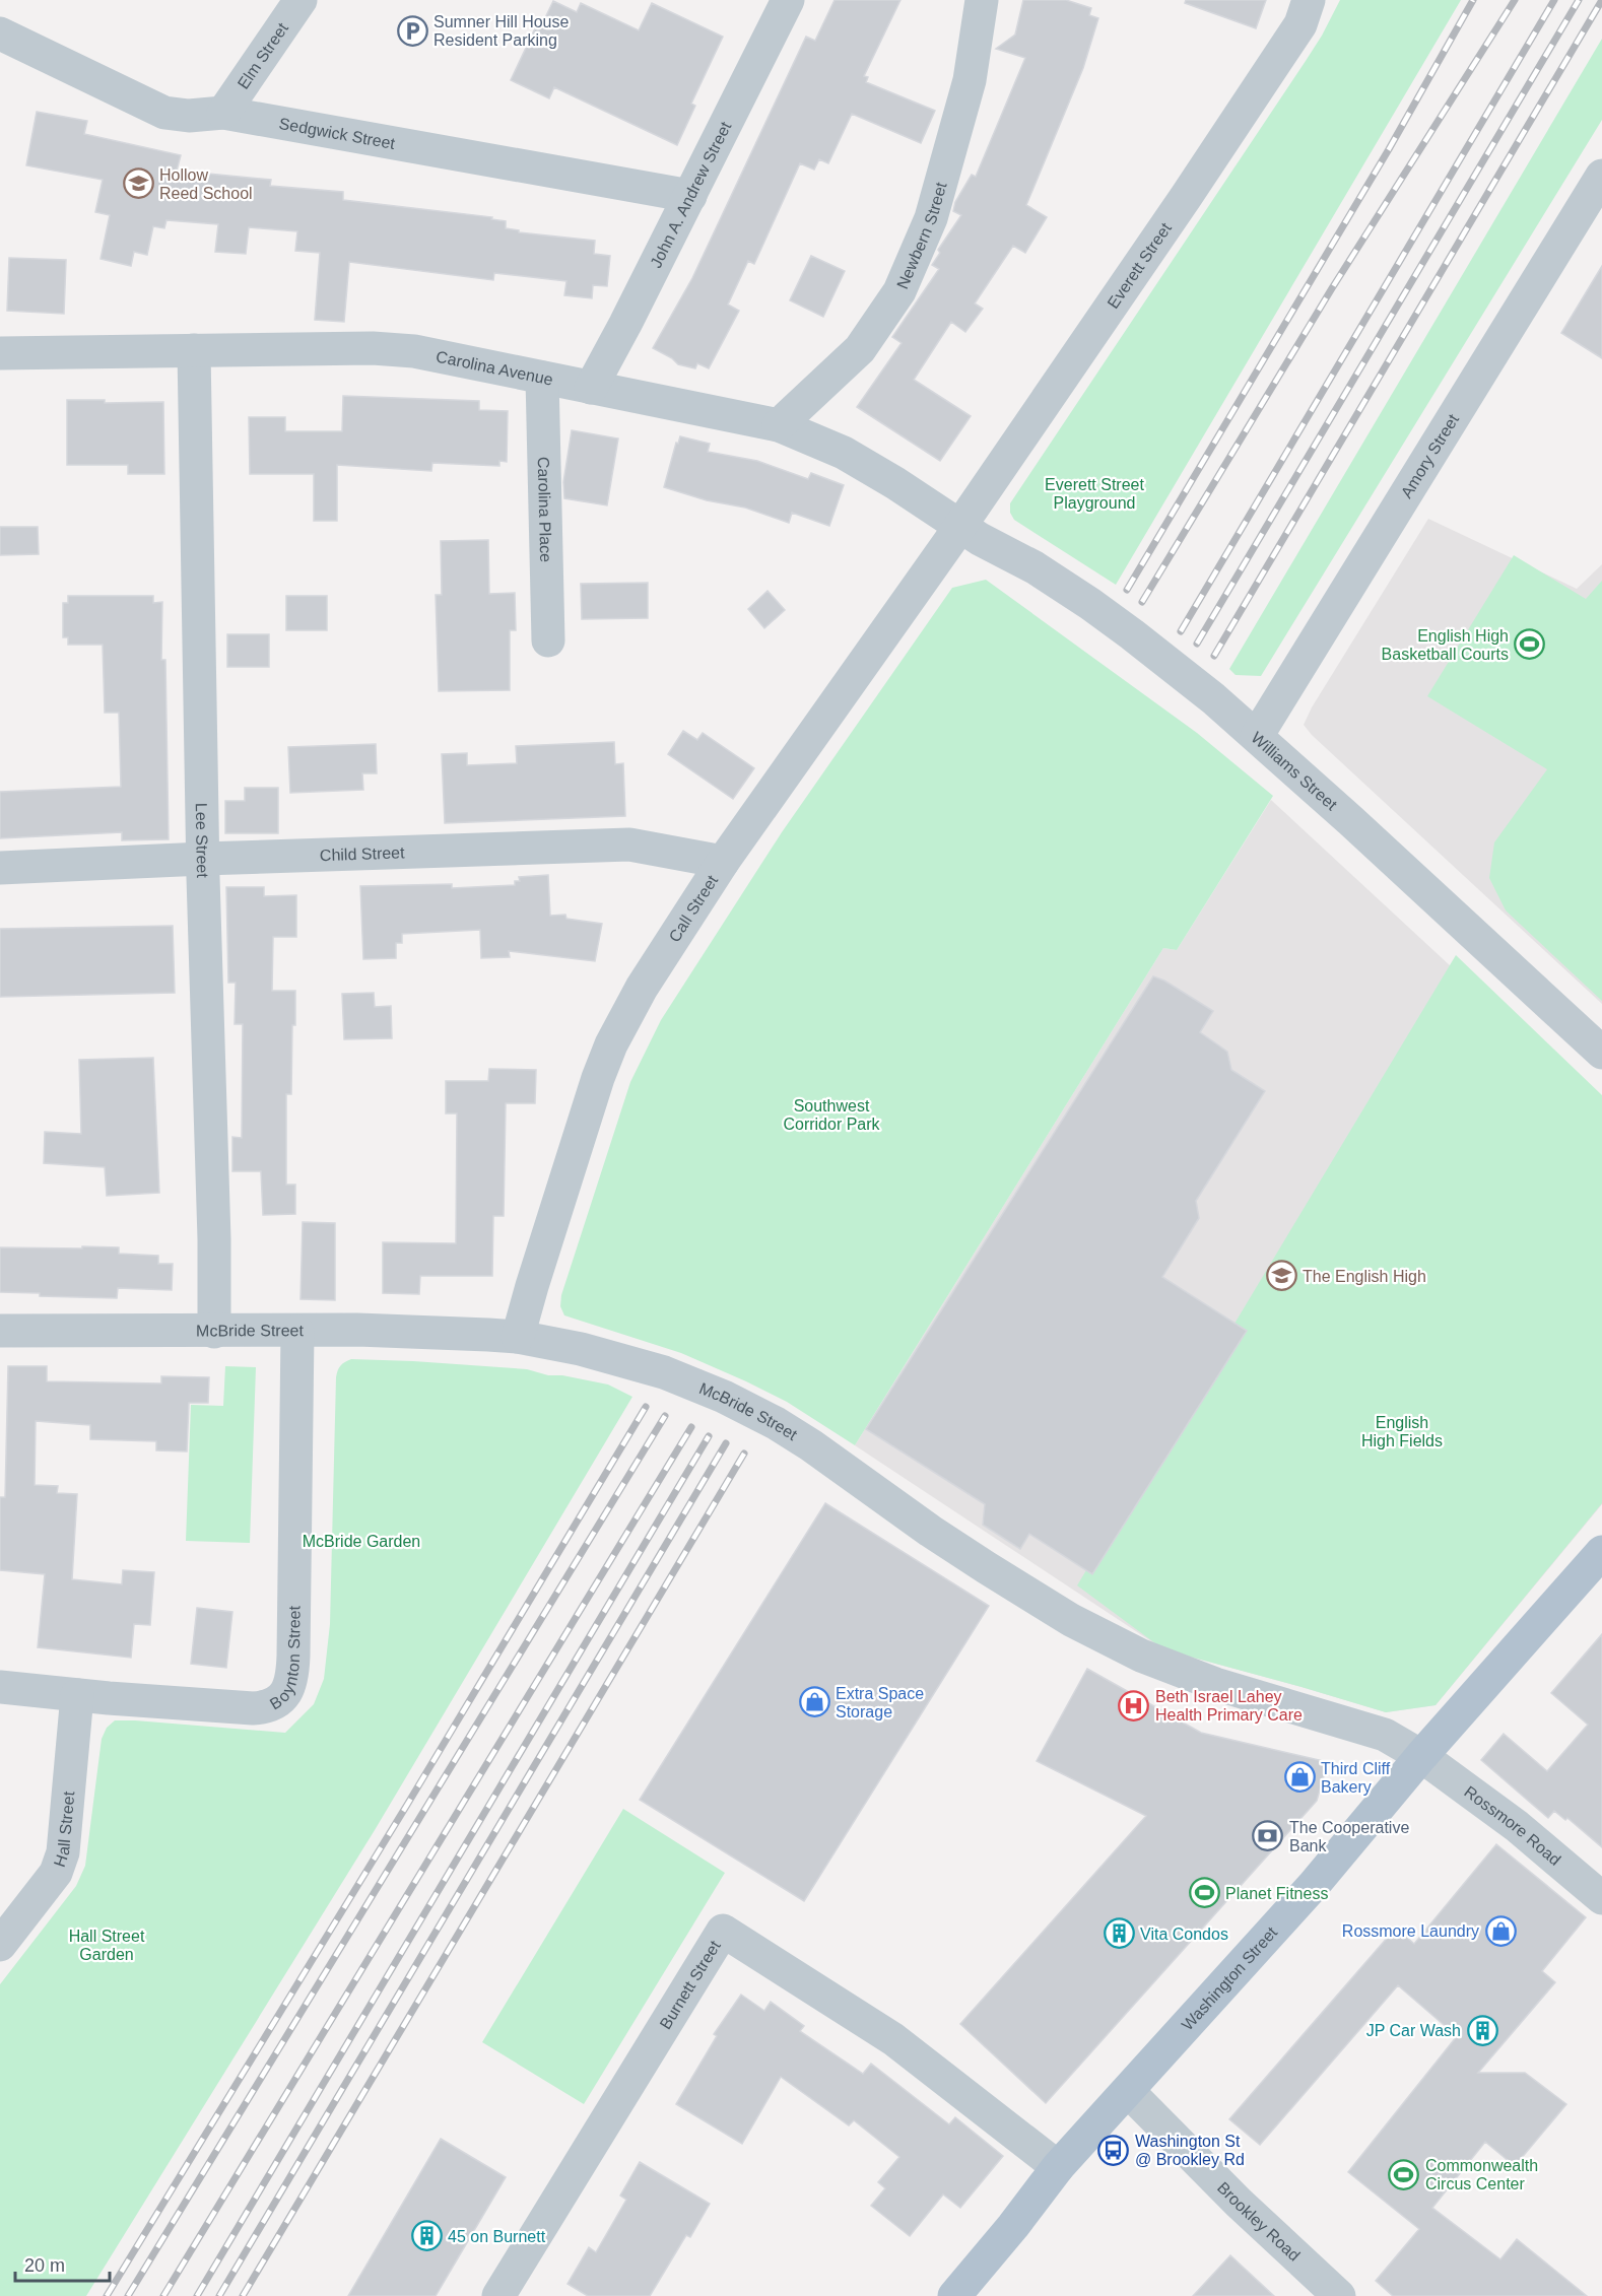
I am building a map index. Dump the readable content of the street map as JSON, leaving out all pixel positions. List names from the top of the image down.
{
  "streets": {
    "main road": ["Washington Street"],
    "street": [
      "Elm Street",
      "Sedgwick Street",
      "John A. Andrew Street",
      "Newbern Street",
      "Everett Street",
      "Carolina Avenue",
      "Amory Street",
      "Carolina Place",
      "Williams Street",
      "Lee Street",
      "Child Street",
      "Call Street",
      "McBride Street",
      "Boynton Street",
      "Rossmore Road",
      "Hall Street",
      "Burnett Street",
      "Brookley Road"
    ]
  },
  "crossings": [
    ["Elm Street", "Sedgwick Street"],
    ["Sedgwick Street", "John A. Andrew Street"],
    ["John A. Andrew Street", "Carolina Avenue"],
    ["Newbern Street", "Carolina Avenue"],
    ["Everett Street", "Carolina Avenue"],
    ["Everett Street", "Williams Street"],
    ["Everett Street", "Call Street"],
    ["Carolina Avenue", "Carolina Place"],
    ["Carolina Avenue", "Williams Street"],
    ["Carolina Avenue", "Lee Street"],
    ["Carolina Avenue", "Call Street"],
    ["Amory Street", "Williams Street"],
    ["Williams Street", "Call Street"],
    ["Lee Street", "Child Street"],
    ["Lee Street", "McBride Street"],
    ["Child Street", "Call Street"],
    ["Call Street", "McBride Street"],
    ["McBride Street", "Boynton Street"],
    ["McBride Street", "Rossmore Road"],
    ["McBride Street", "Washington Street"],
    ["Boynton Street", "Hall Street"],
    ["Rossmore Road", "Washington Street"],
    ["Washington Street", "Burnett Street"],
    ["Washington Street", "Brookley Road"]
  ],
  "parks": [
    "Everett Street Playground",
    "Southwest Corridor Park",
    "English High Fields",
    "McBride Garden",
    "Hall Street Garden"
  ],
  "places": {
    "parking": ["Sumner Hill House Resident Parking"],
    "school or university": ["Hollow Reed School", "The English High"],
    "sports": ["English High Basketball Courts", "Planet Fitness", "Commonwealth Circus Center"],
    "shop": ["Extra Space Storage", "Third Cliff Bakery", "Rossmore Laundry"],
    "hospital": ["Beth Israel Lahey Health Primary Care"],
    "bank": ["The Cooperative Bank"],
    "building": ["Vita Condos", "JP Car Wash", "45 on Burnett"],
    "bus stop": ["Washington St @ Brookley Rd"]
  },
  "scale_bar": "20 m"
}
